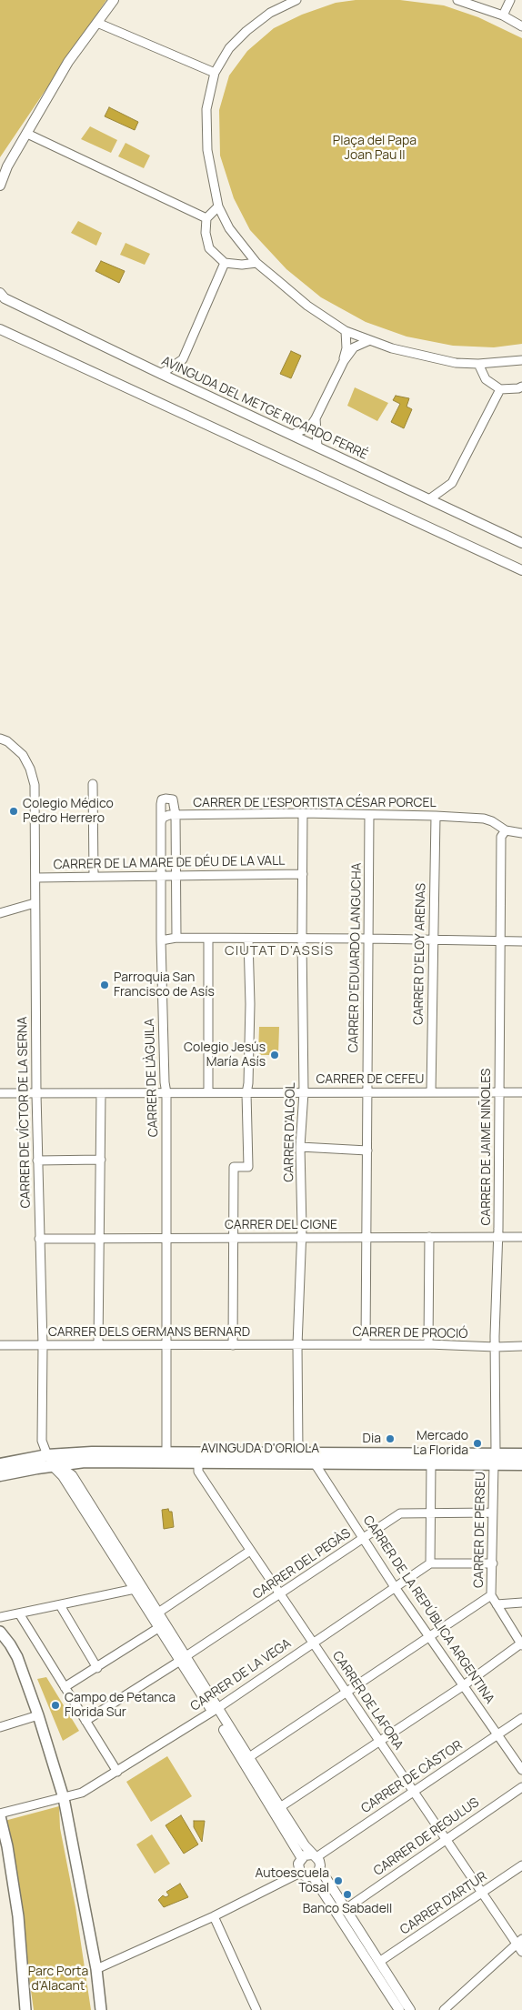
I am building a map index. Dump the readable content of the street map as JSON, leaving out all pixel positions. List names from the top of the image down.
{
  "streets": {
    "main road": ["AVINGUDA D'ORIOLA"],
    "street": [
      "AVINGUDA DEL METGE RICARDO FERRÉ",
      "CARRER DE L'ESPORTISTA CÉSAR PORCEL",
      "CARRER DE LA MARE DE DÉU DE LA VALL",
      "CARRER D'ELOY ARENAS",
      "CARRER D'EDUARDO LANGUCHA",
      "CARRER DE L'ÀGUILA",
      "CARRER DE CEFEU",
      "CARRER DE VÍCTOR DE LA SERNA",
      "CARRER D'ALGOL",
      "CARRER DE JAIME NIÑOLES",
      "CARRER DEL CIGNE",
      "CARRER DELS GERMANS BERNARD",
      "CARRER DE PROCIÓ",
      "CARRER DE PERSEU",
      "CARRER DEL PEGÀS",
      "CARRER DE LA REPÚBLICA ARGENTINA",
      "CARRER DE LA VEGA",
      "CARRER DE LAFORA",
      "CARRER DE CÀSTOR",
      "CARRER DE REGULUS",
      "CARRER D'ARTUR"
    ]
  },
  "crossings": [
    ["CARRER DE L'ESPORTISTA CÉSAR PORCEL", "CARRER D'ELOY ARENAS"],
    ["CARRER DE L'ESPORTISTA CÉSAR PORCEL", "CARRER D'EDUARDO LANGUCHA"],
    ["CARRER DE L'ESPORTISTA CÉSAR PORCEL", "CARRER DE L'ÀGUILA"],
    ["CARRER DE L'ESPORTISTA CÉSAR PORCEL", "CARRER D'ALGOL"],
    ["CARRER DE L'ESPORTISTA CÉSAR PORCEL", "CARRER DE JAIME NIÑOLES"],
    ["CARRER DE LA MARE DE DÉU DE LA VALL", "CARRER DE L'ÀGUILA"],
    ["CARRER DE LA MARE DE DÉU DE LA VALL", "CARRER DE VÍCTOR DE LA SERNA"],
    ["CARRER DE LA MARE DE DÉU DE LA VALL", "CARRER D'ALGOL"],
    ["CARRER D'ELOY ARENAS", "CARRER DE CEFEU"],
    ["CARRER D'EDUARDO LANGUCHA", "CARRER DE CEFEU"],
    ["CARRER D'EDUARDO LANGUCHA", "CARRER DEL CIGNE"],
    ["CARRER D'EDUARDO LANGUCHA", "CARRER DE PROCIÓ"],
    ["CARRER DE L'ÀGUILA", "CARRER DE CEFEU"],
    ["CARRER DE L'ÀGUILA", "CARRER DEL CIGNE"],
    ["CARRER DE L'ÀGUILA", "CARRER DELS GERMANS BERNARD"],
    ["CARRER DE L'ÀGUILA", "AVINGUDA D'ORIOLA"],
    ["CARRER DE CEFEU", "CARRER DE VÍCTOR DE LA SERNA"],
    ["CARRER DE CEFEU", "CARRER D'ALGOL"],
    ["CARRER DE CEFEU", "CARRER DE JAIME NIÑOLES"],
    ["CARRER DE VÍCTOR DE LA SERNA", "CARRER DEL CIGNE"],
    ["CARRER DE VÍCTOR DE LA SERNA", "CARRER DELS GERMANS BERNARD"],
    ["CARRER DE VÍCTOR DE LA SERNA", "AVINGUDA D'ORIOLA"],
    ["CARRER D'ALGOL", "CARRER DEL CIGNE"],
    ["CARRER D'ALGOL", "CARRER DELS GERMANS BERNARD"],
    ["CARRER D'ALGOL", "CARRER DE PROCIÓ"],
    ["CARRER D'ALGOL", "AVINGUDA D'ORIOLA"],
    ["CARRER DE JAIME NIÑOLES", "CARRER DEL CIGNE"],
    ["CARRER DE JAIME NIÑOLES", "CARRER DE PROCIÓ"],
    ["CARRER DE JAIME NIÑOLES", "AVINGUDA D'ORIOLA"],
    ["CARRER DE JAIME NIÑOLES", "CARRER DE PERSEU"],
    ["CARRER DELS GERMANS BERNARD", "CARRER DE PROCIÓ"],
    ["AVINGUDA D'ORIOLA", "CARRER DE PERSEU"],
    ["AVINGUDA D'ORIOLA", "CARRER DE LA REPÚBLICA ARGENTINA"],
    ["AVINGUDA D'ORIOLA", "CARRER DE LAFORA"],
    ["CARRER DE PERSEU", "CARRER DEL PEGÀS"],
    ["CARRER DEL PEGÀS", "CARRER DE LA REPÚBLICA ARGENTINA"],
    ["CARRER DEL PEGÀS", "CARRER DE LAFORA"],
    ["CARRER DE LA REPÚBLICA ARGENTINA", "CARRER DE LA VEGA"],
    ["CARRER DE LA REPÚBLICA ARGENTINA", "CARRER DE CÀSTOR"],
    ["CARRER DE LA VEGA", "CARRER DE LAFORA"],
    ["CARRER DE LAFORA", "CARRER DE CÀSTOR"],
    ["CARRER DE LAFORA", "CARRER DE REGULUS"],
    ["CARRER DE LAFORA", "CARRER D'ARTUR"]
  ],
  "districts": ["CIUTAT D'ASSÍS"],
  "parks": ["Plaça del Papa Joan Pau II", "Parc Porta d'Alacant"],
  "places": [
    "Colegio Médico Pedro Herrero",
    "Parroquia San Francisco de Asís",
    "Colegio Jesús María Asís",
    "Dia",
    "Mercado La Florida",
    "Campo de Petanca Florida Sur",
    "Autoescuela Tosal",
    "Banco Sabadell"
  ]
}
